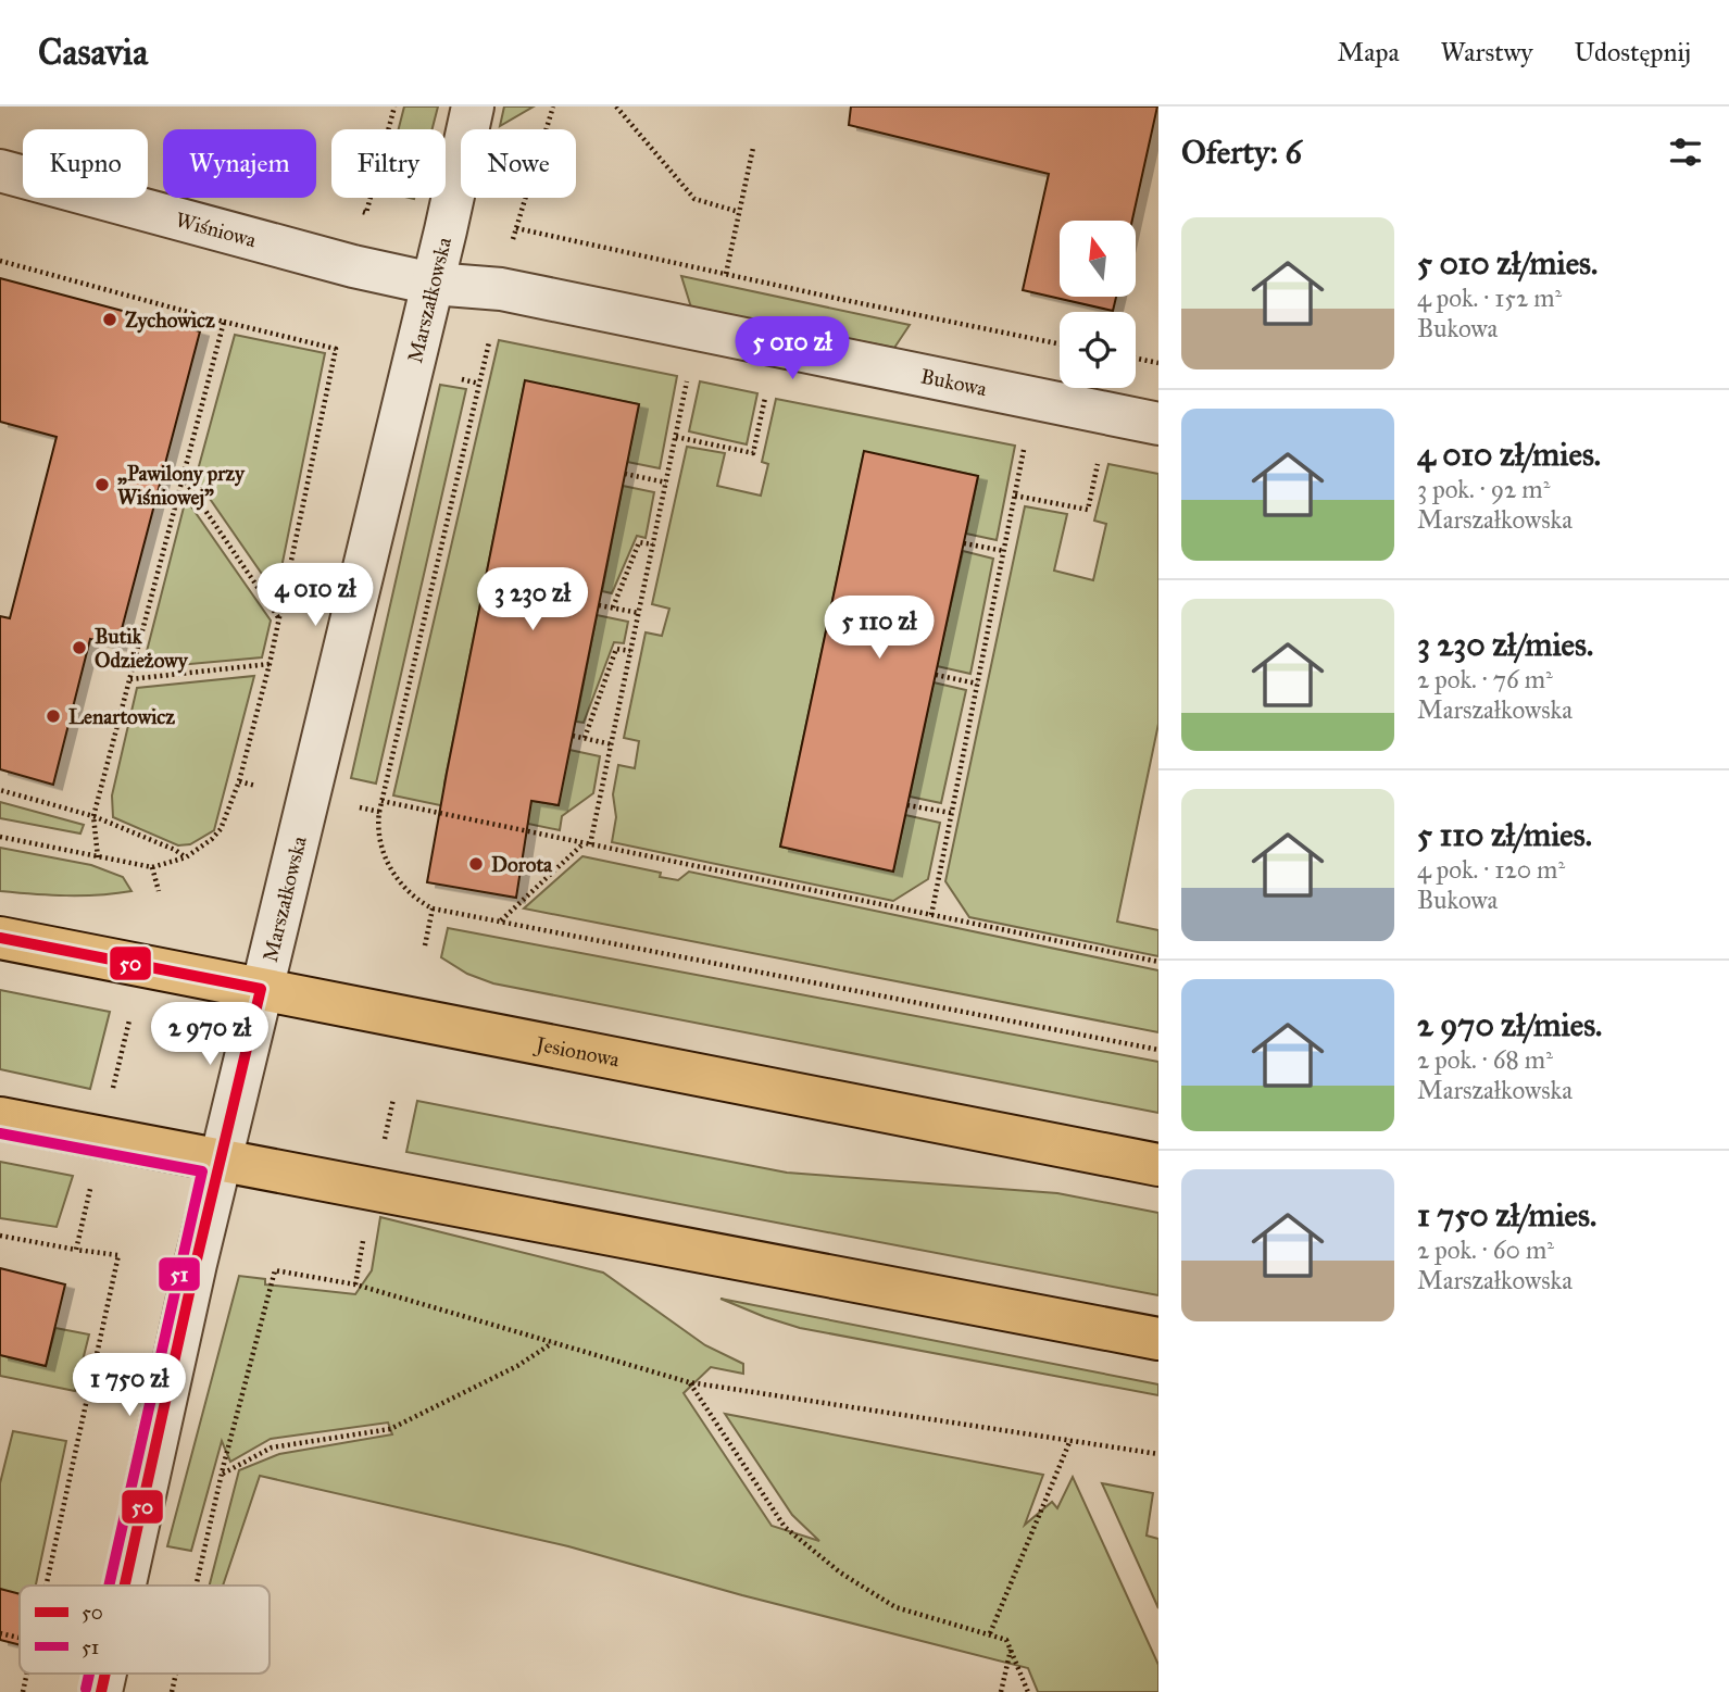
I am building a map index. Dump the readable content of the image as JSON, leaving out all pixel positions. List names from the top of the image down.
{
  "streets": {
    "main road": ["Jesionowa"],
    "street": ["Wiśniowa", "Marszałkowska", "Bukowa"]
  },
  "crossings": [
    ["Wiśniowa", "Marszałkowska"],
    ["Wiśniowa", "Bukowa"],
    ["Marszałkowska", "Bukowa"],
    ["Marszałkowska", "Jesionowa"]
  ],
  "places": [
    "Zychowicz",
    "„Pawilony przy Wiśniowej”",
    "Butik Odzieżowy",
    "Lenartowicz",
    "Dorota"
  ],
  "lines": ["transit line 50", "transit line 51"],
  "legend": ["50", "51"],
  "north": "top",
  "page": {
    "header": "Casavia",
    "nav": ["Mapa", "Warstwy", "Udostępnij"],
    "heading": "Oferty: 6",
    "chip": [
      "Kupno",
      "Wynajem",
      "Filtry",
      "Nowe"
    ],
    "list": [
      {
        "name": "5 010 zł/mies.",
        "note": "4 pok. · 152 m² · Bukowa"
      },
      {
        "name": "4 010 zł/mies.",
        "note": "3 pok. · 92 m² · Marszałkowska"
      },
      {
        "name": "3 230 zł/mies.",
        "note": "2 pok. · 76 m² · Marszałkowska"
      },
      {
        "name": "5 110 zł/mies.",
        "note": "4 pok. · 120 m² · Bukowa"
      },
      {
        "name": "2 970 zł/mies.",
        "note": "2 pok. · 68 m² · Marszałkowska"
      },
      {
        "name": "1 750 zł/mies.",
        "note": "2 pok. · 60 m² · Marszałkowska"
      }
    ],
    "price": [
      "5 010 zł",
      "4 010 zł",
      "3 230 zł",
      "5 110 zł",
      "2 970 zł",
      "1 750 zł"
    ]
  }
}
